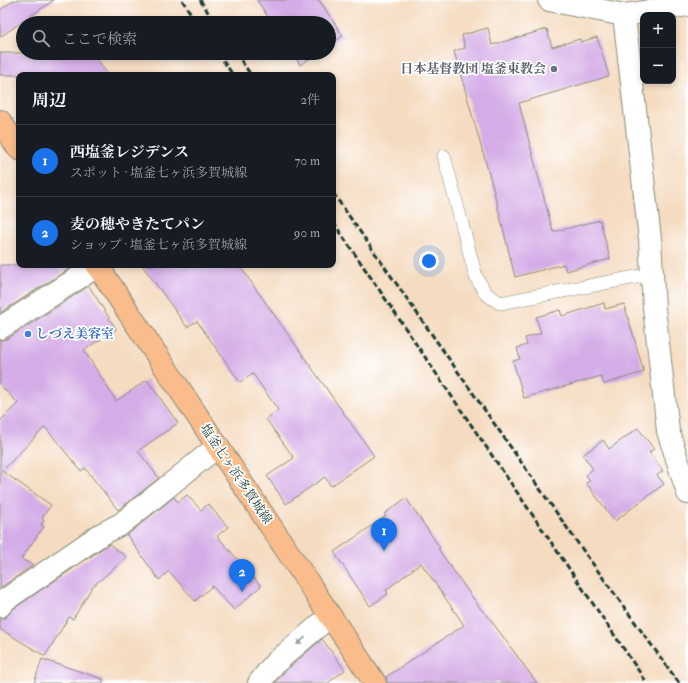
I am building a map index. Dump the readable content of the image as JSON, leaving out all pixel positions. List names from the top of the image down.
{
  "streets": {
    "main road": ["塩釜七ヶ浜多賀城線"]
  },
  "places": ["日本基督教団 塩釜東教会", "しづえ美容室"],
  "page": {
    "map_buttons": ["+", "−"],
    "search": "ここで検索",
    "heading": ["周辺", "2件"],
    "list": [
      {
        "mark": "1",
        "name": "西塩釜レジデンス",
        "note": "スポット · 塩釜七ヶ浜多賀城線",
        "value": "70 m"
      },
      {
        "mark": "2",
        "name": "麦の穂やきたてパン",
        "note": "ショップ · 塩釜七ヶ浜多賀城線",
        "value": "90 m"
      }
    ],
    "pins": ["1", "2"]
  }
}
